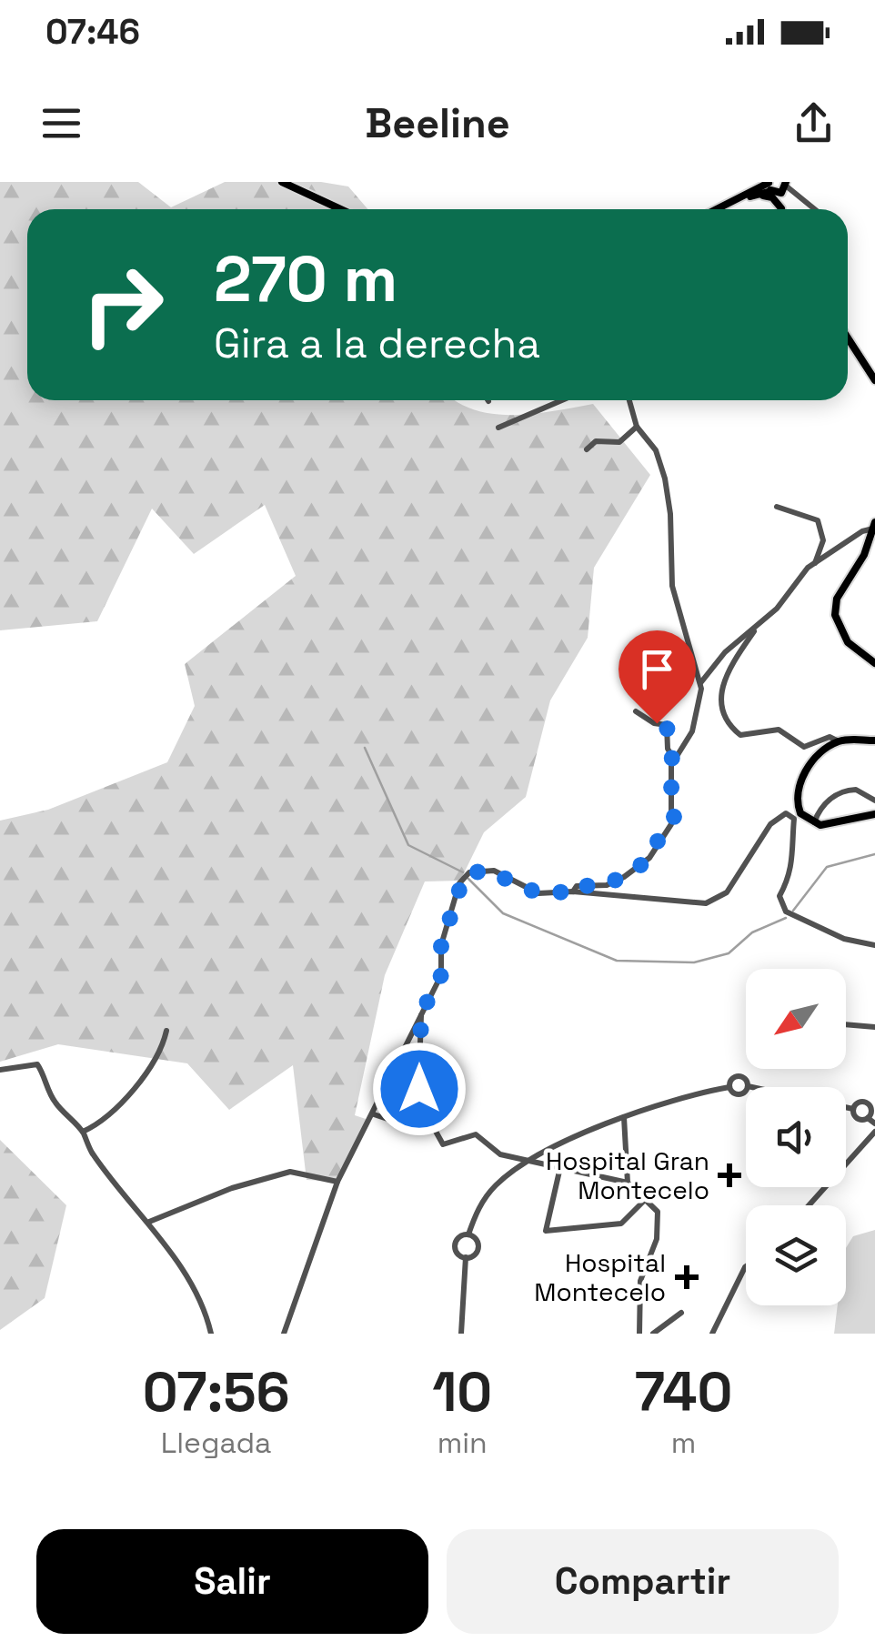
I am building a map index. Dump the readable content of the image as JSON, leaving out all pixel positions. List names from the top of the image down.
{
  "places": {
    "health": ["Hospital Gran Montecelo", "Hospital Montecelo"]
  },
  "north": "bottom left",
  "page": {
    "status": "07:46",
    "header": "Beeline",
    "turn": ["270 m", "Gira a la derecha"],
    "eta": [
      "07:56",
      "Llegada",
      "10",
      "min",
      "740",
      "m"
    ],
    "buttons": ["Salir", "Compartir"]
  }
}
